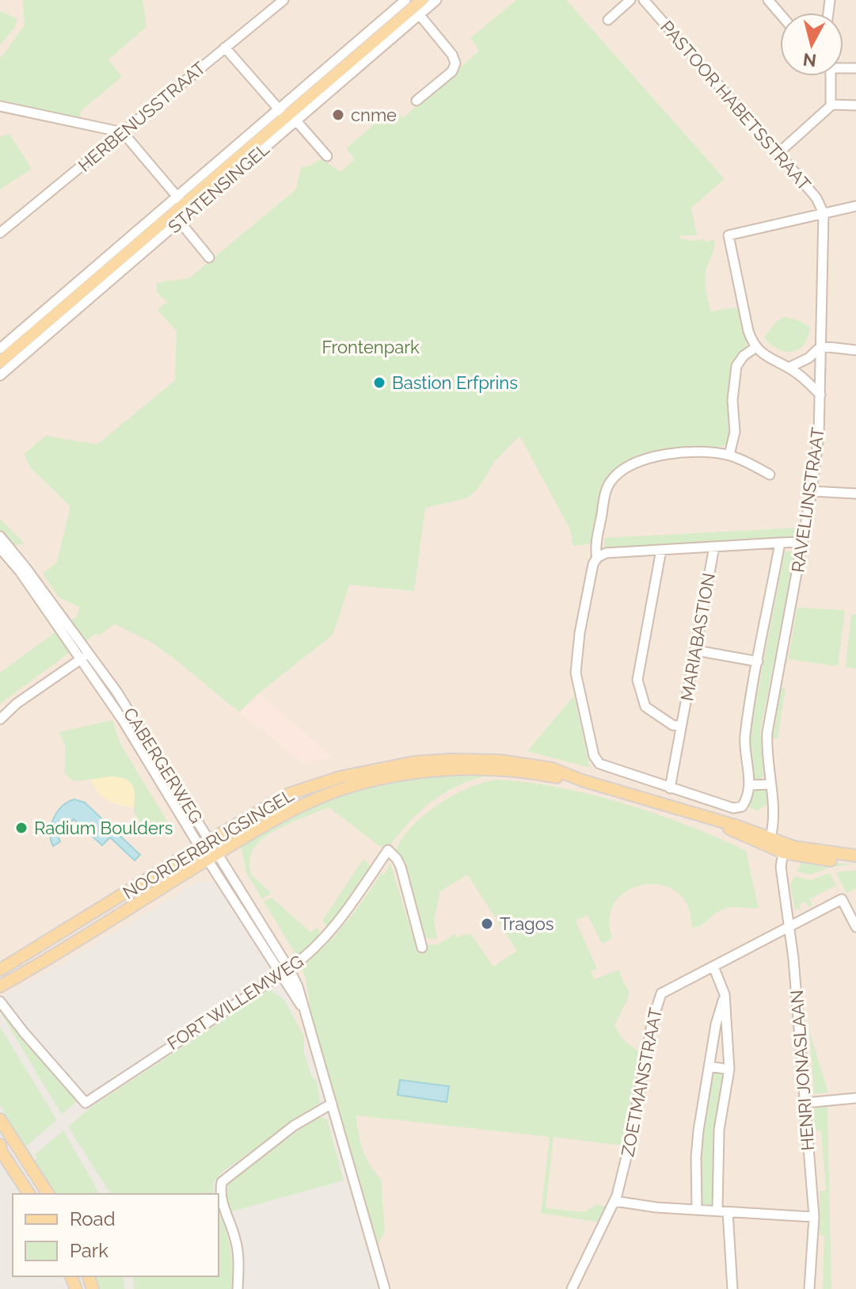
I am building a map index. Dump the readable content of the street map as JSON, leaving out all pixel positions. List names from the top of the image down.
{
  "streets": {
    "main road": ["STATENSINGEL", "NOORDERBRUGSINGEL"],
    "street": [
      "PASTOOR HABETSSTRAAT",
      "HERBENUSSTRAAT",
      "RAVELIJNSTRAAT",
      "MARIABASTION",
      "CABERGERWEG",
      "FORT WILLEMWEG",
      "HENRI JONASLAAN",
      "ZOETMANSTRAAT"
    ]
  },
  "crossings": [
    ["PASTOOR HABETSSTRAAT", "RAVELIJNSTRAAT"],
    ["RAVELIJNSTRAAT", "MARIABASTION"],
    ["RAVELIJNSTRAAT", "NOORDERBRUGSINGEL"],
    ["CABERGERWEG", "NOORDERBRUGSINGEL"],
    ["CABERGERWEG", "FORT WILLEMWEG"],
    ["NOORDERBRUGSINGEL", "HENRI JONASLAAN"],
    ["HENRI JONASLAAN", "ZOETMANSTRAAT"]
  ],
  "parks": ["Frontenpark"],
  "places": [
    "cnme",
    "Bastion Erfprins",
    "Radium Boulders",
    "Tragos"
  ],
  "legend": ["Road", "Park"],
  "north": "bottom"
}
